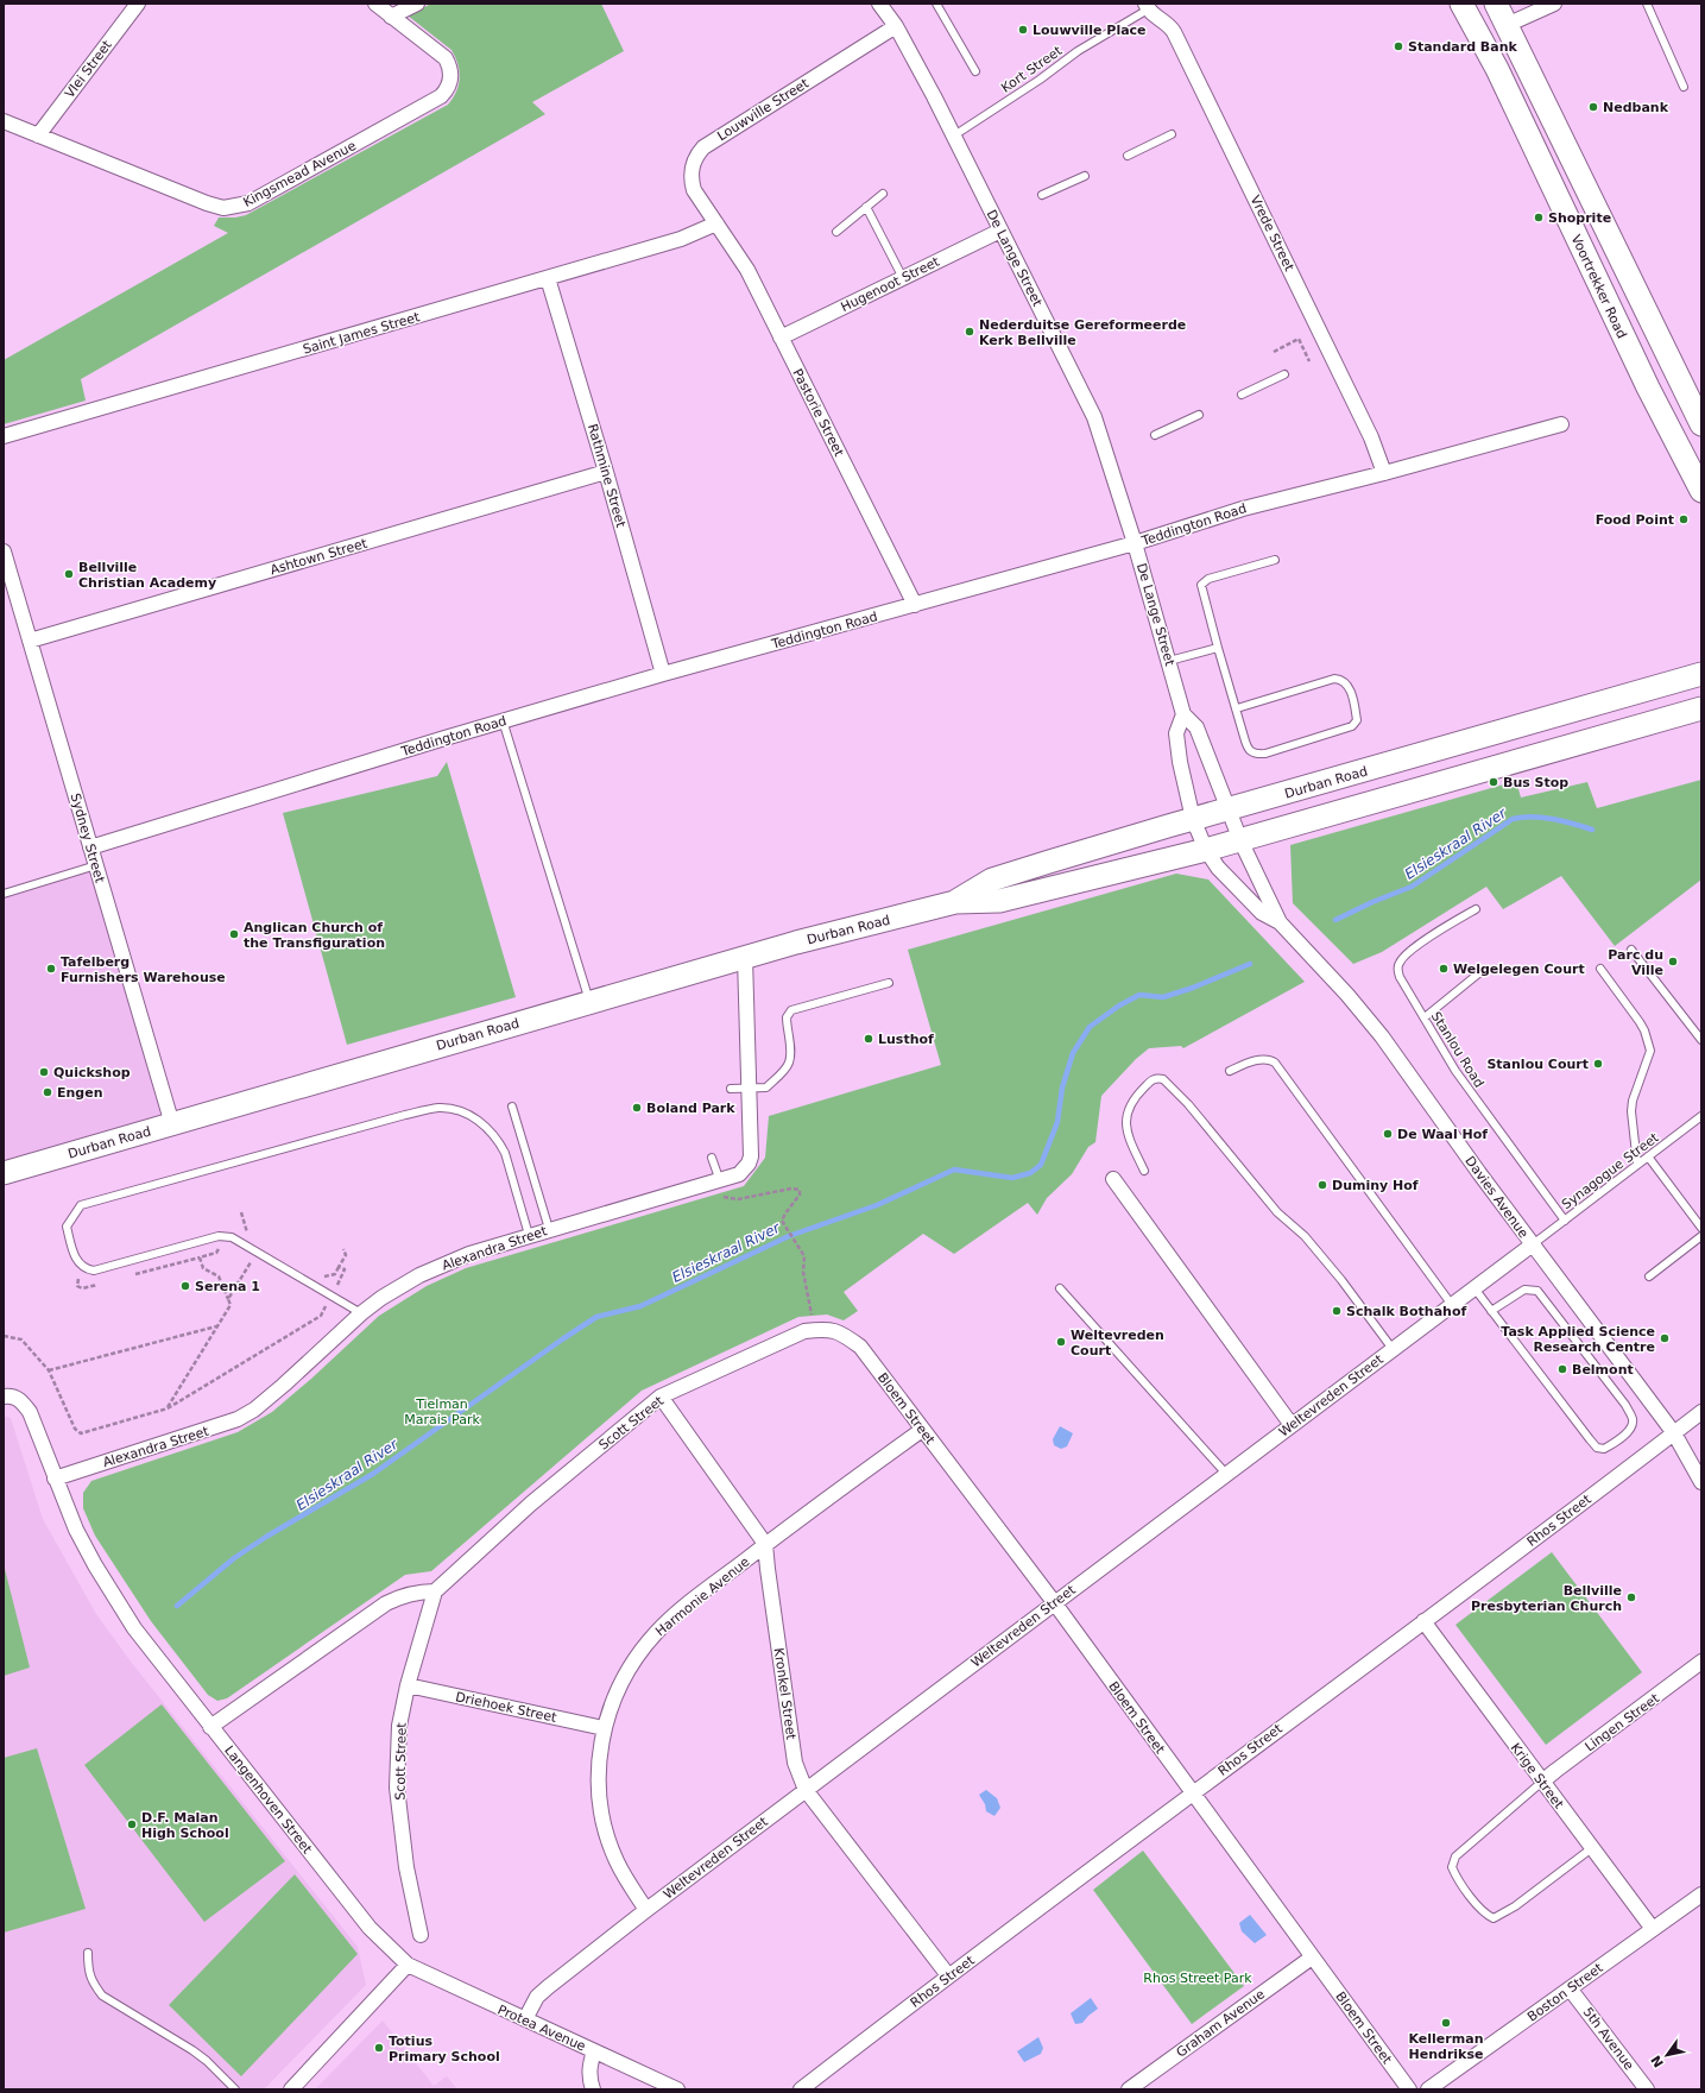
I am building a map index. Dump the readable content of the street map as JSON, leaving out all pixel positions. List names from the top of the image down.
{
  "streets": {
    "main road": ["Voortrekker Road", "Durban Road"],
    "street": [
      "Vlei Street",
      "Louwville Street",
      "Kingsmead Avenue",
      "Vrede Street",
      "De Lange Street",
      "Hugenoot Street",
      "Saint James Street",
      "Pastorie Street",
      "Rathmine Street",
      "Teddington Road",
      "Ashtown Street",
      "Sydney Street",
      "Davies Avenue",
      "Alexandra Street",
      "Weltevreden Street",
      "Bloem Street",
      "Scott Street",
      "Rhos Street",
      "Harmonie Avenue",
      "Kronkel Street",
      "Driehoek Street",
      "Lingen Street",
      "Krige Street",
      "Langenhoven Street",
      "Boston Street",
      "Graham Avenue",
      "Protea Avenue",
      "5th Avenue"
    ],
    "lane": ["Kort Street", "Stanlou Road", "Synagogue Street"]
  },
  "crossings": [
    ["Vlei Street", "Kingsmead Avenue"],
    ["Kort Street", "Vrede Street"],
    ["Kort Street", "De Lange Street"],
    ["Louwville Street", "De Lange Street"],
    ["Louwville Street", "Saint James Street"],
    ["Louwville Street", "Pastorie Street"],
    ["Vrede Street", "Teddington Road"],
    ["De Lange Street", "Hugenoot Street"],
    ["De Lange Street", "Teddington Road"],
    ["De Lange Street", "Durban Road"],
    ["De Lange Street", "Davies Avenue"],
    ["Hugenoot Street", "Pastorie Street"],
    ["Saint James Street", "Pastorie Street"],
    ["Saint James Street", "Rathmine Street"],
    ["Pastorie Street", "Teddington Road"],
    ["Rathmine Street", "Teddington Road"],
    ["Rathmine Street", "Ashtown Street"],
    ["Teddington Road", "Sydney Street"],
    ["Ashtown Street", "Sydney Street"],
    ["Durban Road", "Sydney Street"],
    ["Durban Road", "Davies Avenue"],
    ["Durban Road", "Alexandra Street"],
    ["Stanlou Road", "Synagogue Street"],
    ["Synagogue Street", "Davies Avenue"],
    ["Synagogue Street", "Weltevreden Street"],
    ["Davies Avenue", "Weltevreden Street"],
    ["Davies Avenue", "Rhos Street"],
    ["Alexandra Street", "Langenhoven Street"],
    ["Weltevreden Street", "Bloem Street"],
    ["Weltevreden Street", "Harmonie Avenue"],
    ["Weltevreden Street", "Kronkel Street"],
    ["Weltevreden Street", "Protea Avenue"],
    ["Bloem Street", "Scott Street"],
    ["Bloem Street", "Rhos Street"],
    ["Bloem Street", "Harmonie Avenue"],
    ["Bloem Street", "Graham Avenue"],
    ["Scott Street", "Kronkel Street"],
    ["Scott Street", "Driehoek Street"],
    ["Rhos Street", "Kronkel Street"],
    ["Rhos Street", "Krige Street"],
    ["Harmonie Avenue", "Kronkel Street"],
    ["Harmonie Avenue", "Driehoek Street"],
    ["Lingen Street", "Krige Street"],
    ["Krige Street", "Boston Street"],
    ["Langenhoven Street", "Protea Avenue"],
    ["Boston Street", "5th Avenue"]
  ],
  "water": ["Elsieskraal River"],
  "parks": ["Tielman Marais Park", "Rhos Street Park"],
  "places": [
    "Louwville Place",
    "Standard Bank",
    "Nedbank",
    "Shoprite",
    "Nederduitse Gereformeerde Kerk Bellville",
    "Food Point",
    "Bellville Christian Academy",
    "Bus Stop",
    "Anglican Church of the Transfiguration",
    "Parc du Ville",
    "Tafelberg Furnishers Warehouse",
    "Welgelegen Court",
    "Lusthof",
    "Stanlou Court",
    "Quickshop",
    "Engen",
    "Boland Park",
    "De Waal Hof",
    "Duminy Hof",
    "Serena 1",
    "Schalk Bothahof",
    "Task Applied Science Research Centre",
    "Weltevreden Court",
    "Belmont",
    "Bellville Presbyterian Church",
    "D.F. Malan High School",
    "Kellerman Hendrikse",
    "Totius Primary School"
  ],
  "north": "bottom left"
}
